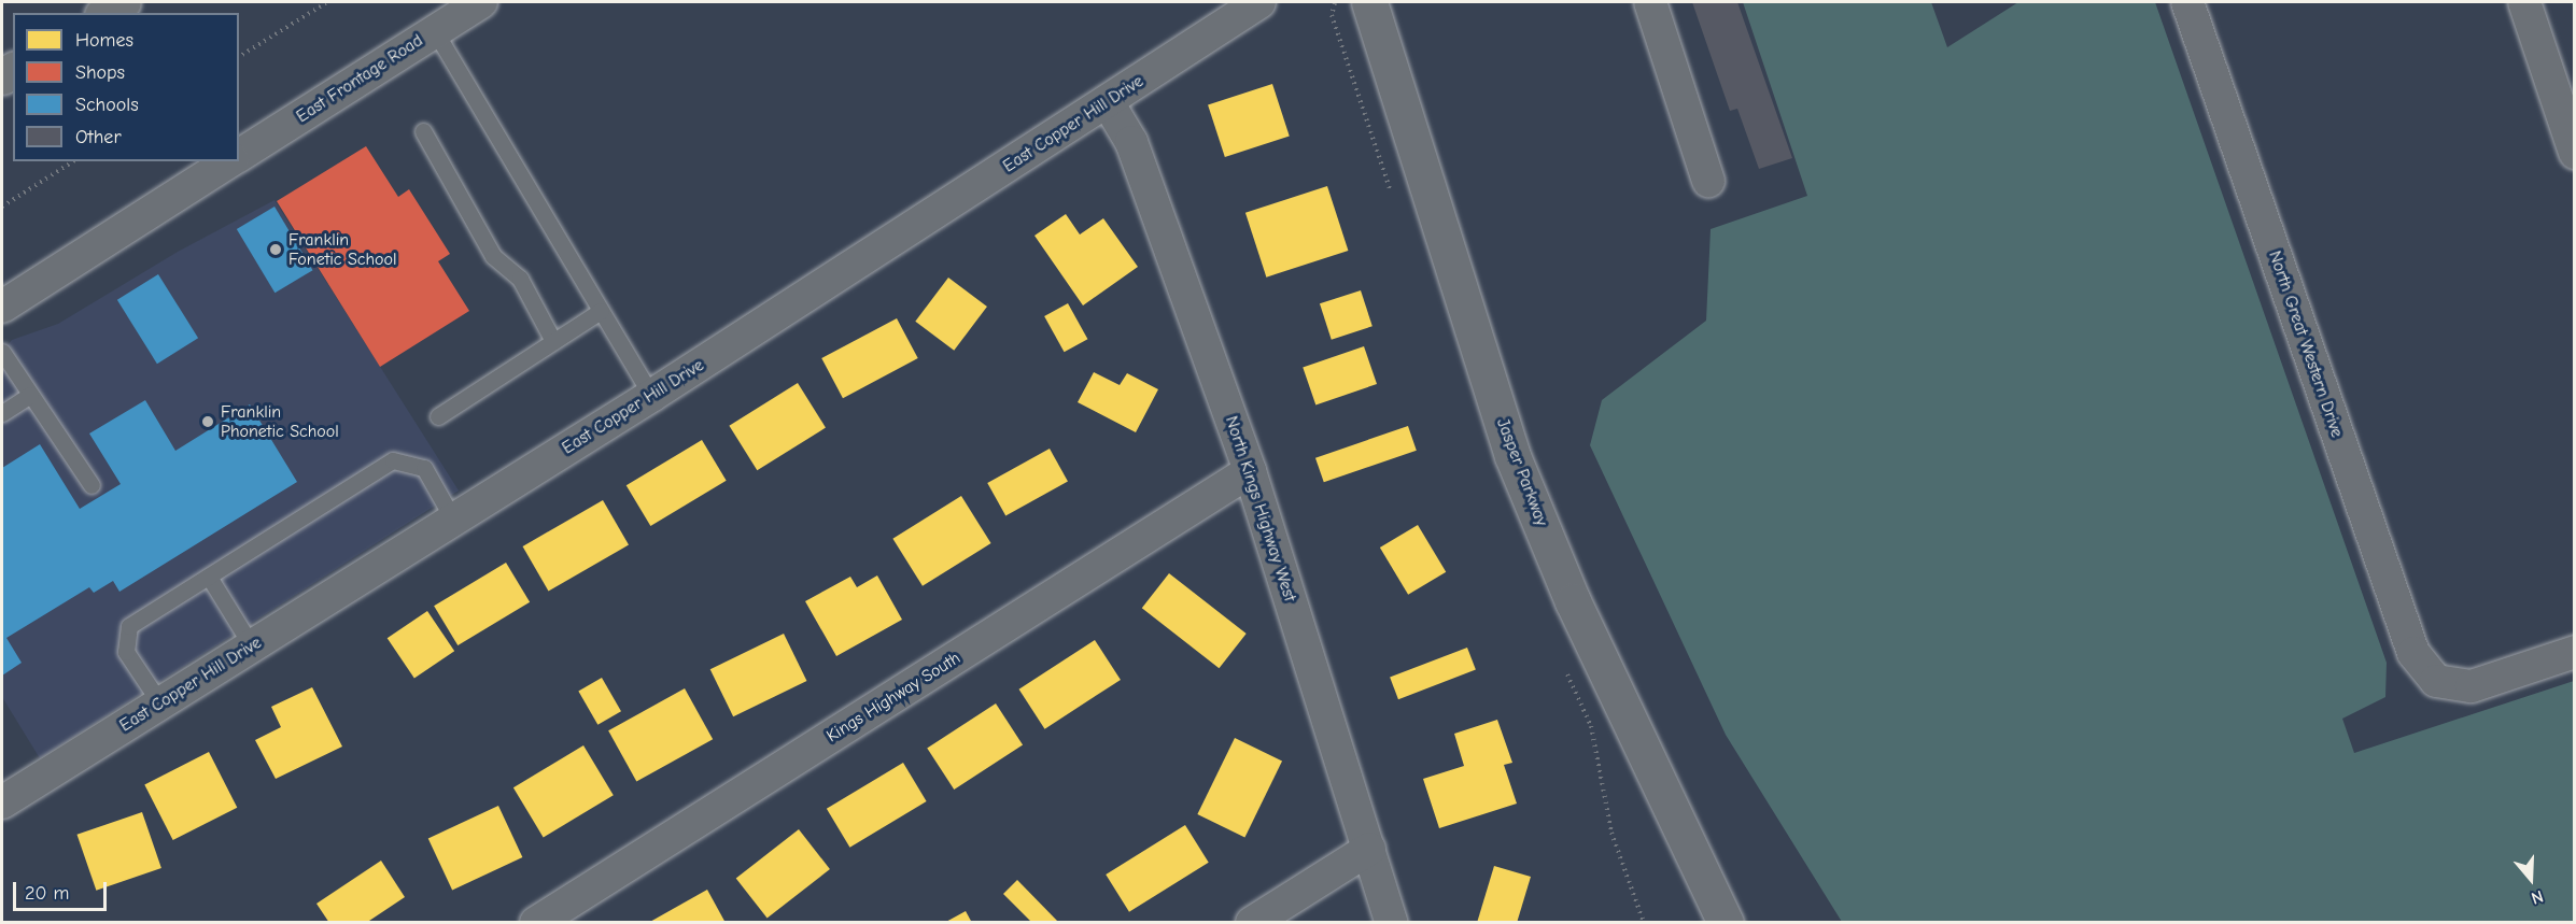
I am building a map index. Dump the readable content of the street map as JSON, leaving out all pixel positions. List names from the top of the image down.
{
  "streets": {
    "main road": ["Jasper Parkway"],
    "street": [
      "East Frontage Road",
      "East Copper Hill Drive",
      "North Great Western Drive",
      "North Kings Highway West",
      "Kings Highway South"
    ]
  },
  "crossings": [
    ["East Copper Hill Drive", "North Kings Highway West"],
    ["North Kings Highway West", "Kings Highway South"]
  ],
  "places": ["Franklin Fonetic School", "Franklin Phonetic School"],
  "legend": [
    "Homes",
    "Shops",
    "Schools",
    "Other"
  ],
  "scale_bar": "20 m",
  "north": "bottom"
}
